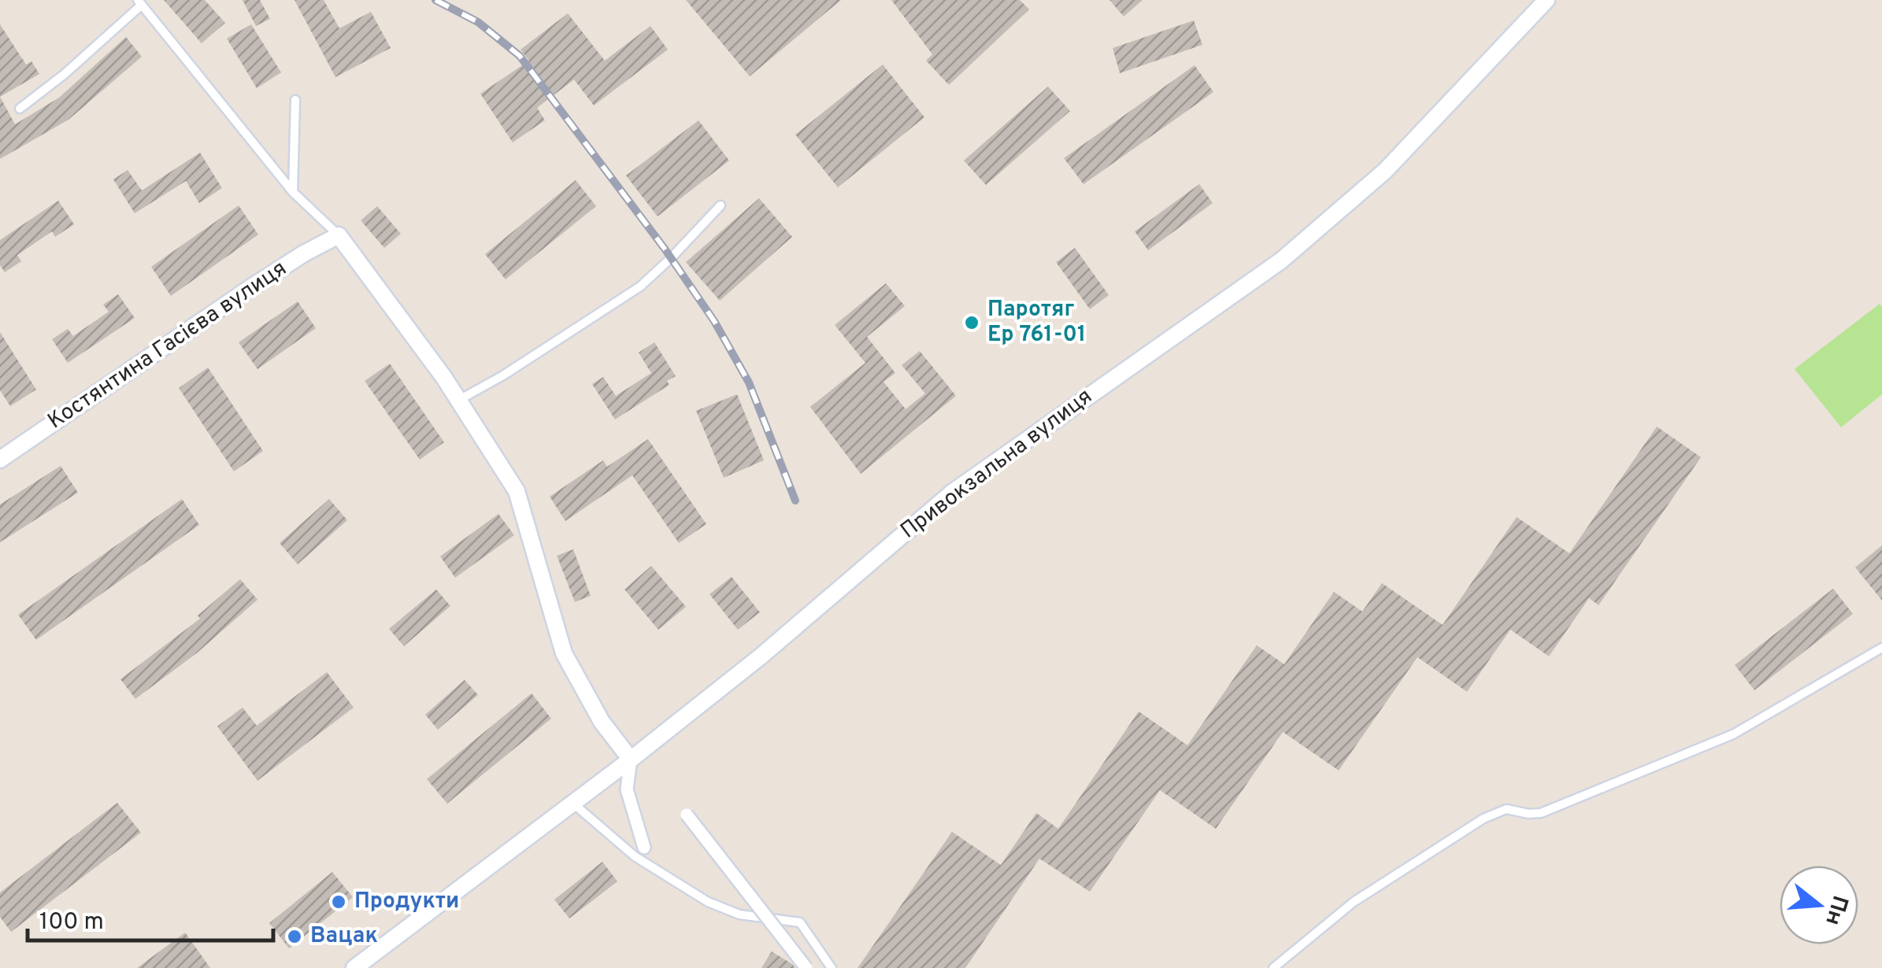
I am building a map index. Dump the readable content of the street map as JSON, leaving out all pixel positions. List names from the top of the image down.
{
  "streets": {
    "street": ["Костянтина Гасієва вулиця", "Привокзальна вулиця"]
  },
  "places": ["Паротяг Ер 761-01", "Продукти", "Вацак"],
  "scale_bar": "100 m",
  "north": "right"
}
